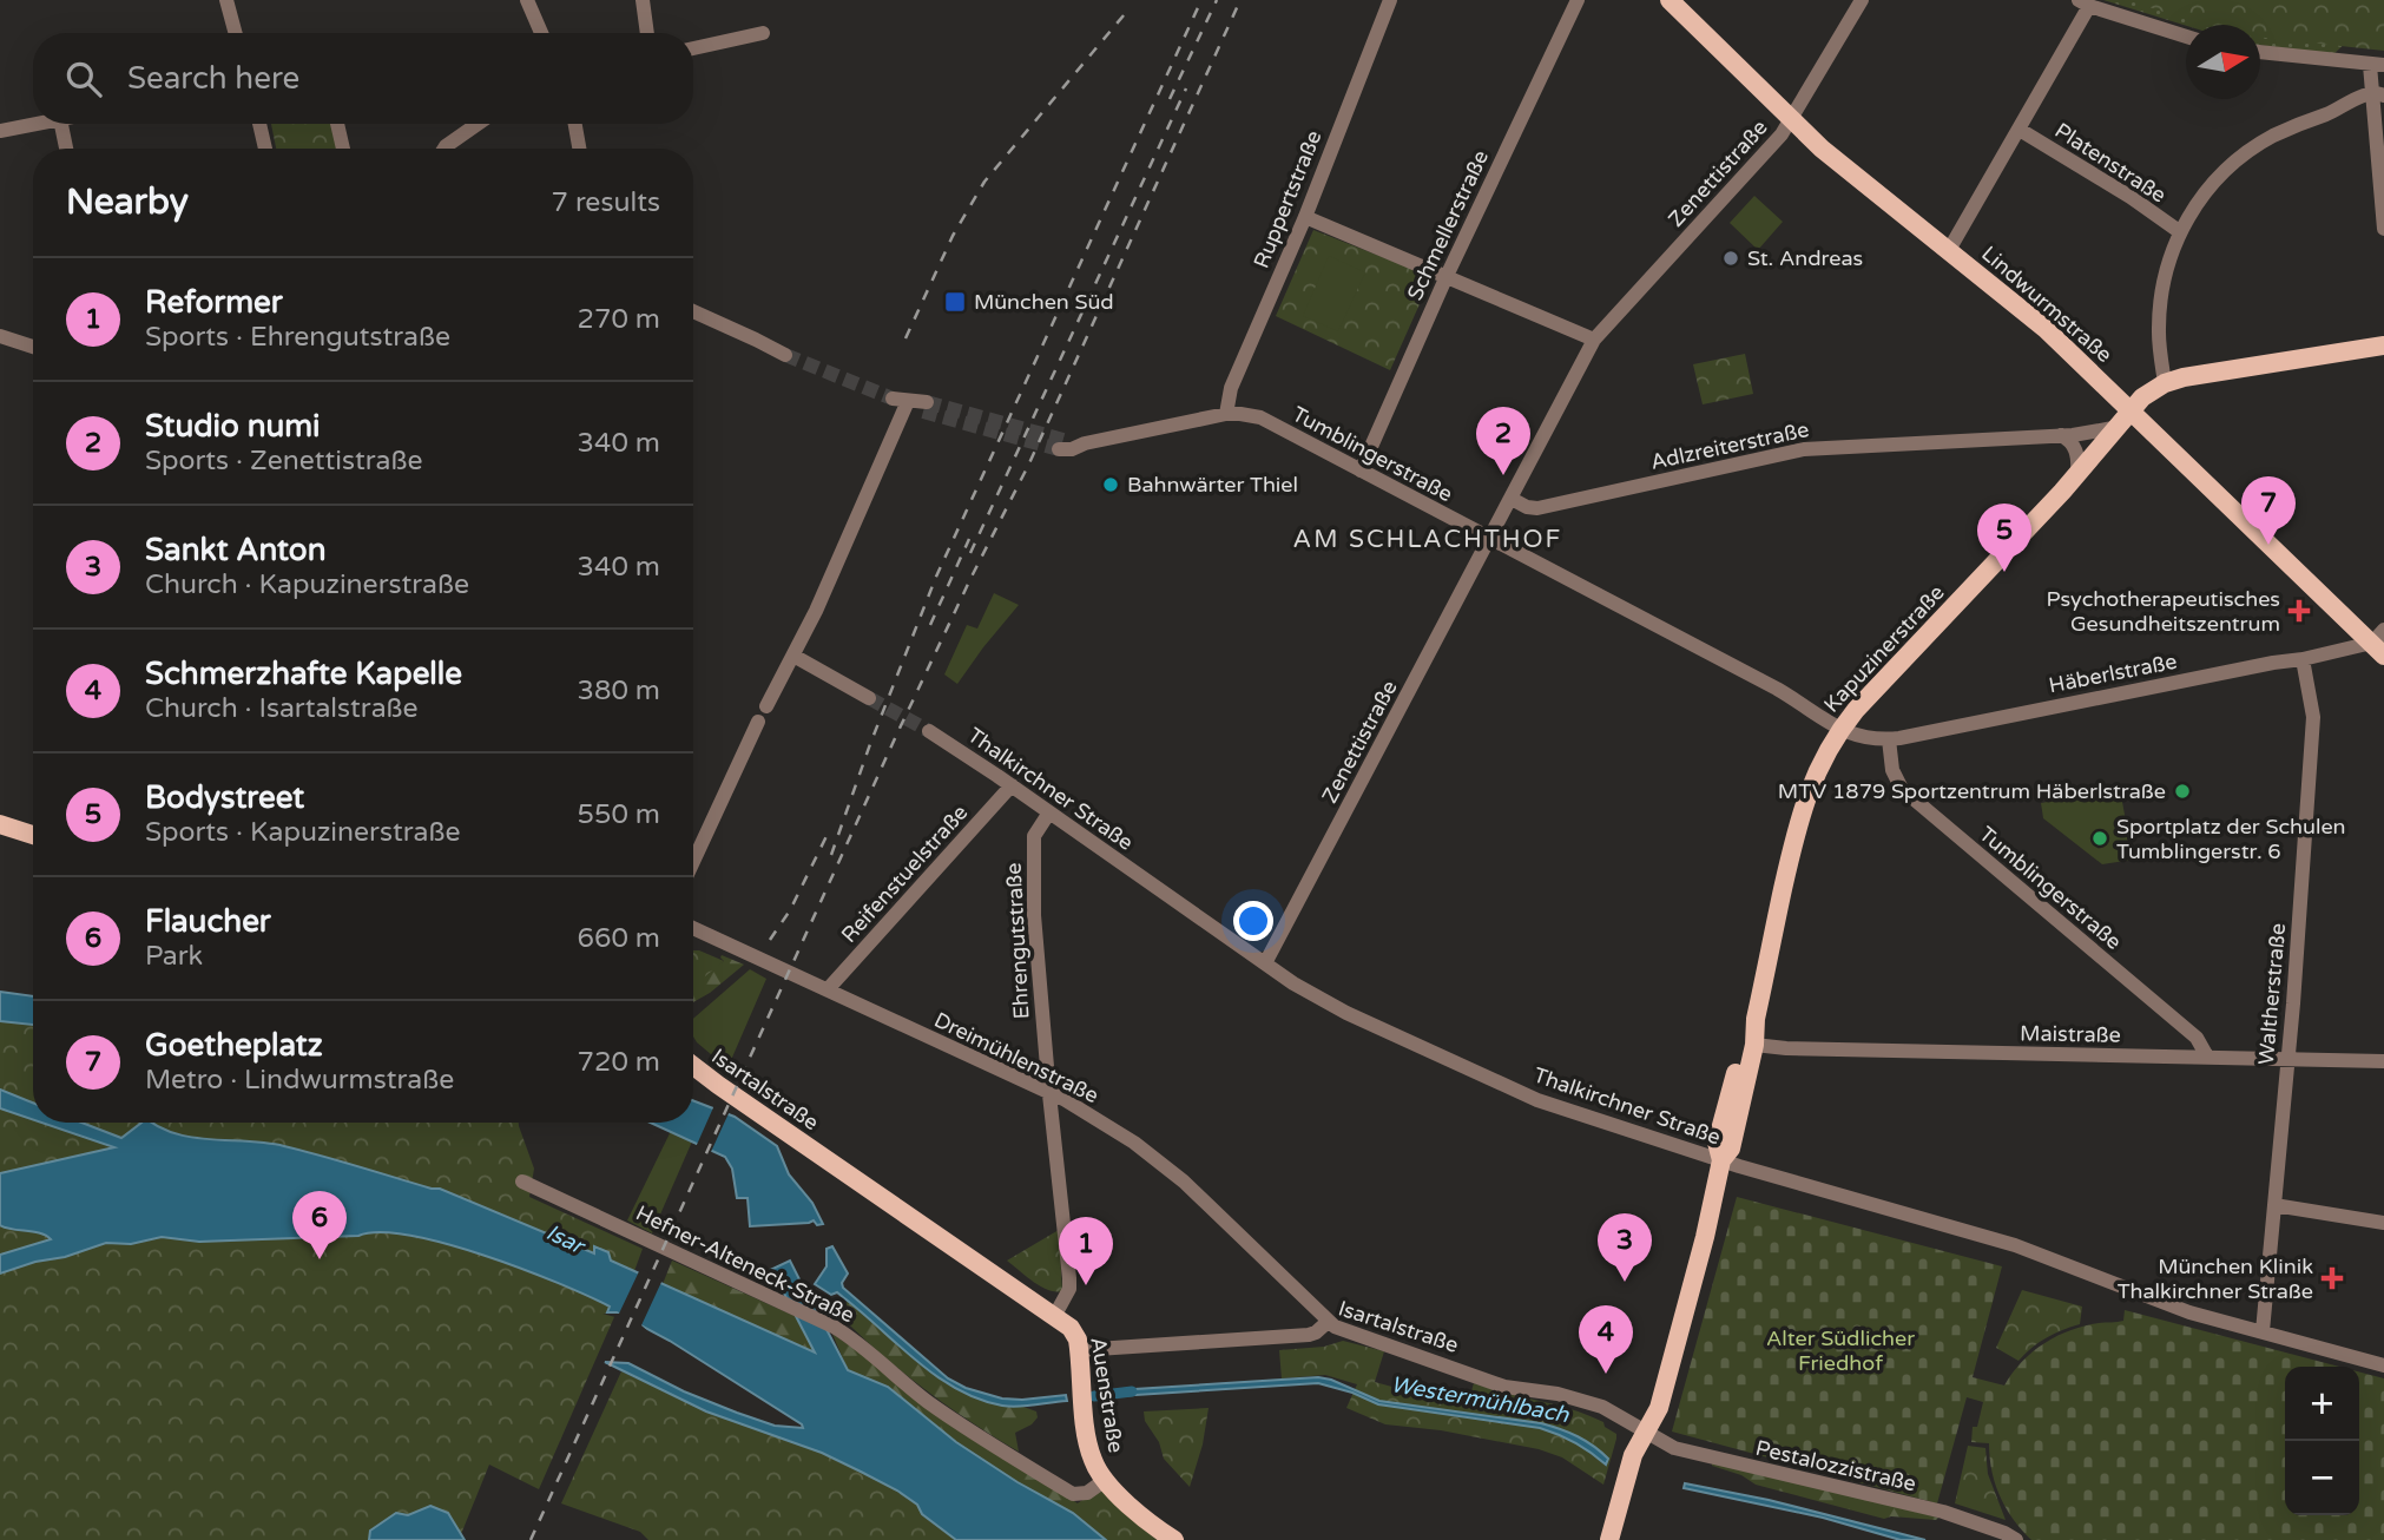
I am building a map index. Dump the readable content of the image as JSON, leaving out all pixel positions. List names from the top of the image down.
{
  "streets": {
    "main road": [
      "Lindwurmstraße",
      "Kapuzinerstraße",
      "Isartalstraße",
      "Auenstraße"
    ],
    "street": [
      "Platenstraße",
      "Zenettistraße",
      "Ruppertstraße",
      "Schmellerstraße",
      "Adlzreiterstraße",
      "Tumblingerstraße",
      "Häberlstraße",
      "Thalkirchner Straße",
      "Reifenstuelstraße",
      "Ehrengutstraße",
      "Waltherstraße",
      "Maistraße",
      "Dreimühlenstraße",
      "Hefner-Alteneck-Straße",
      "Pestalozzistraße"
    ]
  },
  "crossings": [
    ["Zenettistraße", "Lindwurmstraße"],
    ["Zenettistraße", "Adlzreiterstraße"],
    ["Zenettistraße", "Tumblingerstraße"],
    ["Zenettistraße", "Thalkirchner Straße"],
    ["Ruppertstraße", "Tumblingerstraße"],
    ["Schmellerstraße", "Tumblingerstraße"],
    ["Lindwurmstraße", "Kapuzinerstraße"],
    ["Lindwurmstraße", "Häberlstraße"],
    ["Adlzreiterstraße", "Kapuzinerstraße"],
    ["Tumblingerstraße", "Kapuzinerstraße"],
    ["Tumblingerstraße", "Häberlstraße"],
    ["Tumblingerstraße", "Maistraße"],
    ["Kapuzinerstraße", "Thalkirchner Straße"],
    ["Kapuzinerstraße", "Maistraße"],
    ["Kapuzinerstraße", "Isartalstraße"],
    ["Kapuzinerstraße", "Pestalozzistraße"],
    ["Häberlstraße", "Waltherstraße"],
    ["Thalkirchner Straße", "Reifenstuelstraße"],
    ["Thalkirchner Straße", "Ehrengutstraße"],
    ["Thalkirchner Straße", "Waltherstraße"],
    ["Reifenstuelstraße", "Dreimühlenstraße"],
    ["Ehrengutstraße", "Dreimühlenstraße"],
    ["Ehrengutstraße", "Isartalstraße"],
    ["Ehrengutstraße", "Auenstraße"],
    ["Waltherstraße", "Maistraße"],
    ["Dreimühlenstraße", "Isartalstraße"],
    ["Isartalstraße", "Auenstraße"],
    ["Isartalstraße", "Pestalozzistraße"],
    ["Hefner-Alteneck-Straße", "Auenstraße"]
  ],
  "districts": ["AM SCHLACHTHOF"],
  "water": ["Isar", "Westermühlbach"],
  "parks": ["Alter Südlicher Friedhof"],
  "places": {
    "other": [
      "St. Andreas",
      "Bahnwärter Thiel",
      "MTV 1879 Sportzentrum Häberlstraße",
      "Sportplatz der Schulen Tumblingerstr. 6"
    ],
    "transit": ["München Süd"],
    "health": ["Psychotherapeutisches Gesundheitszentrum", "München Klinik Thalkirchner Straße"]
  },
  "north": "right",
  "page": {
    "search": "Search here",
    "heading": ["Nearby", "7 results"],
    "list": [
      {
        "mark": "1",
        "name": "Reformer",
        "note": "Sports · Ehrengutstraße",
        "value": "270 m"
      },
      {
        "mark": "2",
        "name": "Studio numi",
        "note": "Sports · Zenettistraße",
        "value": "340 m"
      },
      {
        "mark": "3",
        "name": "Sankt Anton",
        "note": "Church · Kapuzinerstraße",
        "value": "340 m"
      },
      {
        "mark": "4",
        "name": "Schmerzhafte Kapelle",
        "note": "Church · Isartalstraße",
        "value": "380 m"
      },
      {
        "mark": "5",
        "name": "Bodystreet",
        "note": "Sports · Kapuzinerstraße",
        "value": "550 m"
      },
      {
        "mark": "6",
        "name": "Flaucher",
        "note": "Park",
        "value": "660 m"
      },
      {
        "mark": "7",
        "name": "Goetheplatz",
        "note": "Metro · Lindwurmstraße",
        "value": "720 m"
      }
    ],
    "pins": [
      "2",
      "7",
      "5",
      "6",
      "3",
      "1",
      "4"
    ],
    "map_buttons": ["+", "−"]
  }
}
